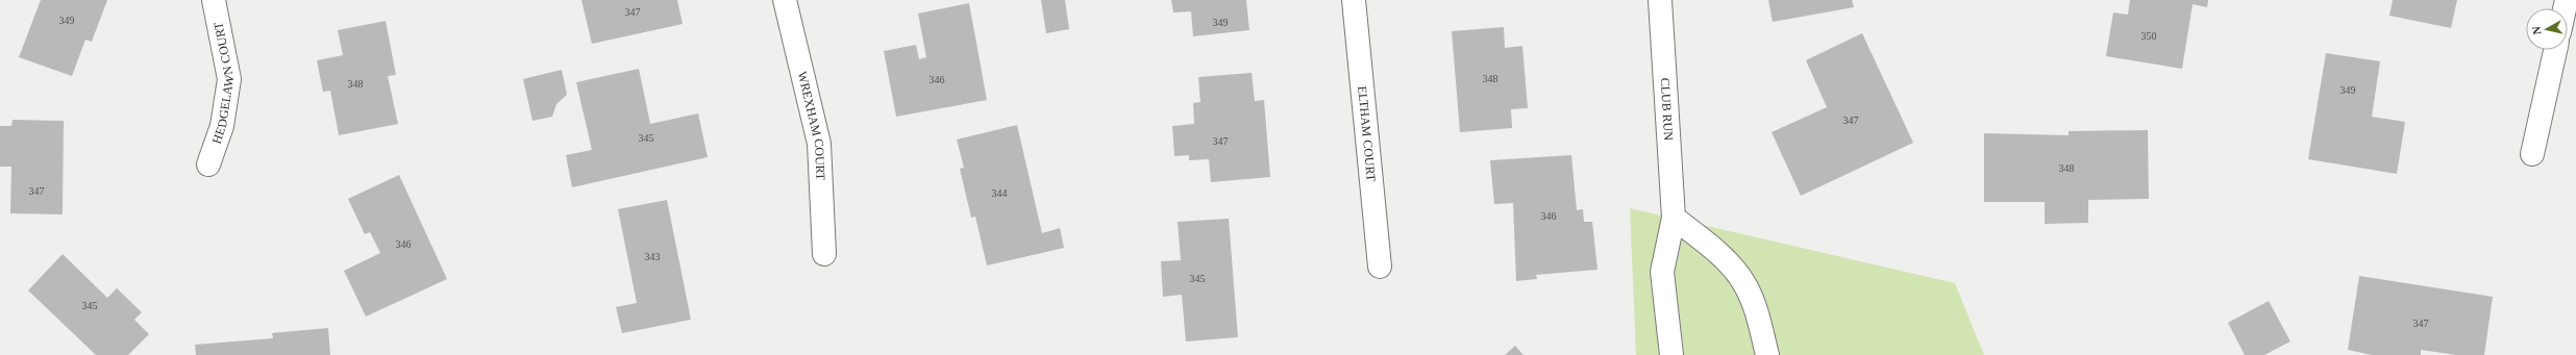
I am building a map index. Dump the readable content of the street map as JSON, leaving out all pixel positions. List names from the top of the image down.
{
  "streets": {
    "street": [
      "HEDGELAWN COURT",
      "CLUB RUN",
      "WREXHAM COURT",
      "ELTHAM COURT"
    ]
  },
  "house_numbers": [
    "347",
    "349",
    "349",
    "350",
    "348",
    "346",
    "348",
    "349",
    "347",
    "345",
    "347",
    "348",
    "347",
    "344",
    "346",
    "346",
    "343",
    "345",
    "345",
    "347"
  ],
  "north": "left"
}
